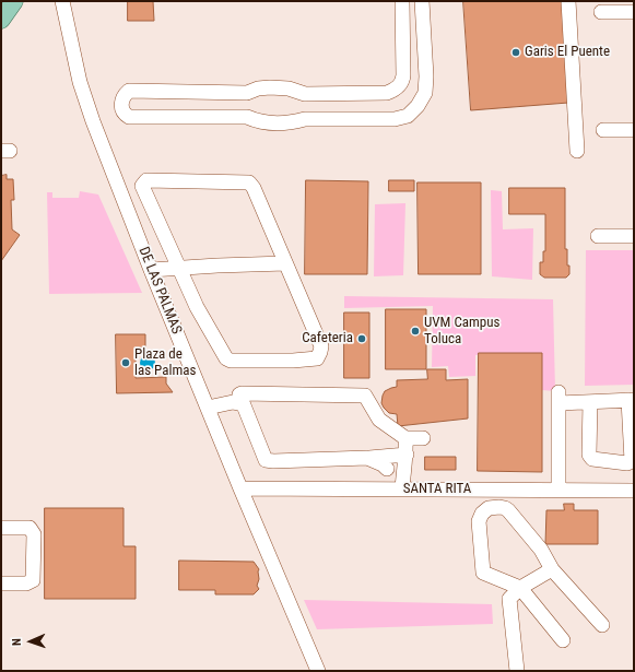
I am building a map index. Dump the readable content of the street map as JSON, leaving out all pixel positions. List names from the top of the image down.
{
  "streets": {
    "street": ["DE LAS PALMAS", "SANTA RITA"]
  },
  "crossings": [
    ["DE LAS PALMAS", "SANTA RITA"]
  ],
  "places": [
    "Garis El Puente",
    "UVM Campus Toluca",
    "Cafeteria",
    "Plaza de las Palmas"
  ],
  "north": "left"
}
